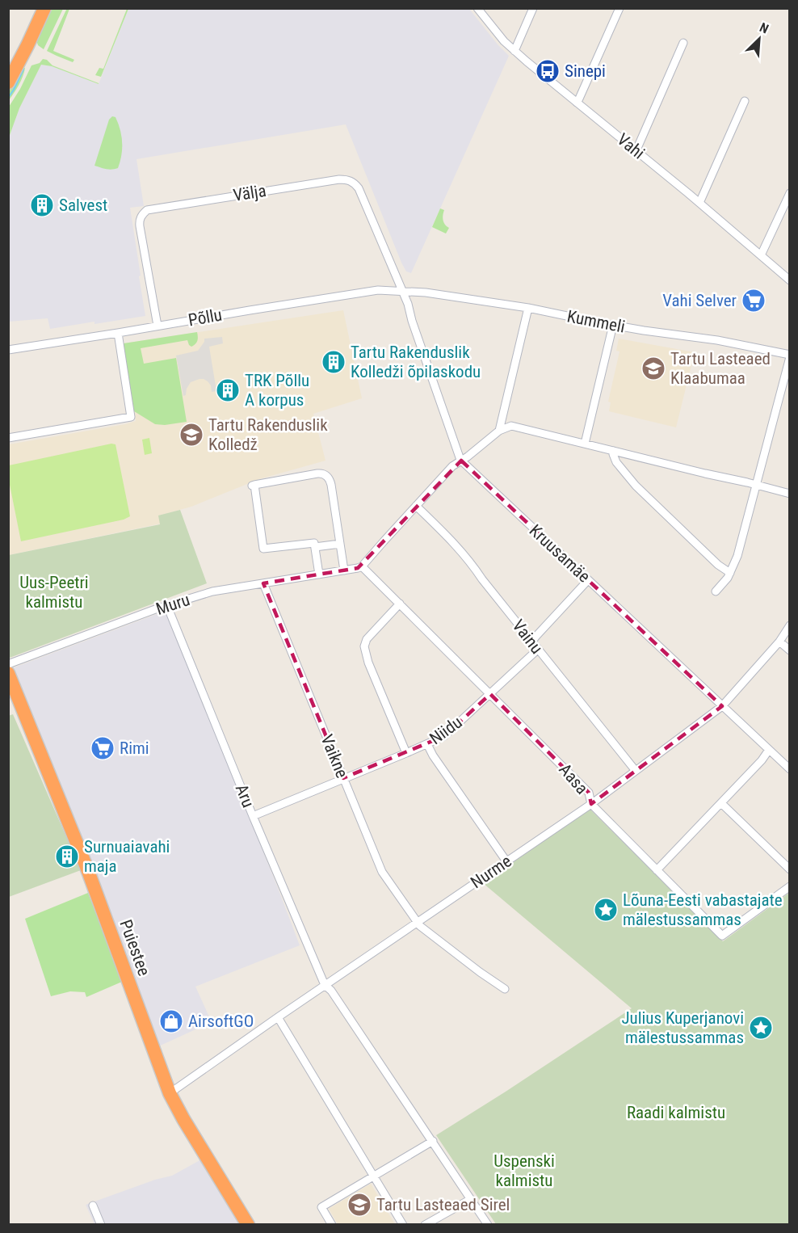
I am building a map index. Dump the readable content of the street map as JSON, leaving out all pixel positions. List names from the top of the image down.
{
  "streets": {
    "highway": ["Puiestee"],
    "street": [
      "Vahi",
      "Välja",
      "Põllu",
      "Kummeli",
      "Kruusamäe",
      "Muru",
      "Vainu",
      "Niidu",
      "Vaikne",
      "Aasa",
      "Aru",
      "Nurme"
    ]
  },
  "crossings": [
    ["Välja", "Põllu"],
    ["Välja", "Kummeli"],
    ["Välja", "Kruusamäe"],
    ["Põllu", "Kummeli"],
    ["Põllu", "Kruusamäe"],
    ["Kummeli", "Kruusamäe"],
    ["Kruusamäe", "Niidu"],
    ["Kruusamäe", "Nurme"],
    ["Muru", "Vaikne"],
    ["Muru", "Aasa"],
    ["Muru", "Aru"],
    ["Vainu", "Niidu"],
    ["Vainu", "Nurme"],
    ["Niidu", "Vaikne"],
    ["Niidu", "Aasa"],
    ["Niidu", "Aru"],
    ["Vaikne", "Nurme"],
    ["Aasa", "Nurme"],
    ["Aru", "Nurme"],
    ["Nurme", "Puiestee"]
  ],
  "parks": ["Uus-Peetri kalmistu", "Raadi kalmistu", "Uspenski kalmistu"],
  "places": {
    "bus stop": ["Sinepi"],
    "building": [
      "Salvest",
      "Tartu Rakenduslik Kolledži õpilaskodu",
      "TRK Põllu A korpus",
      "Surnuaiavahi maja"
    ],
    "supermarket": ["Vahi Selver", "Rimi"],
    "school or university": ["Tartu Lasteaed Klaabumaa", "Tartu Rakenduslik Kolledž", "Tartu Lasteaed Sirel"],
    "place": ["Lõuna-Eesti vabastajate mälestussammas", "Julius Kuperjanovi mälestussammas"],
    "shop": ["AirsoftGO"]
  },
  "north": "top right"
}
